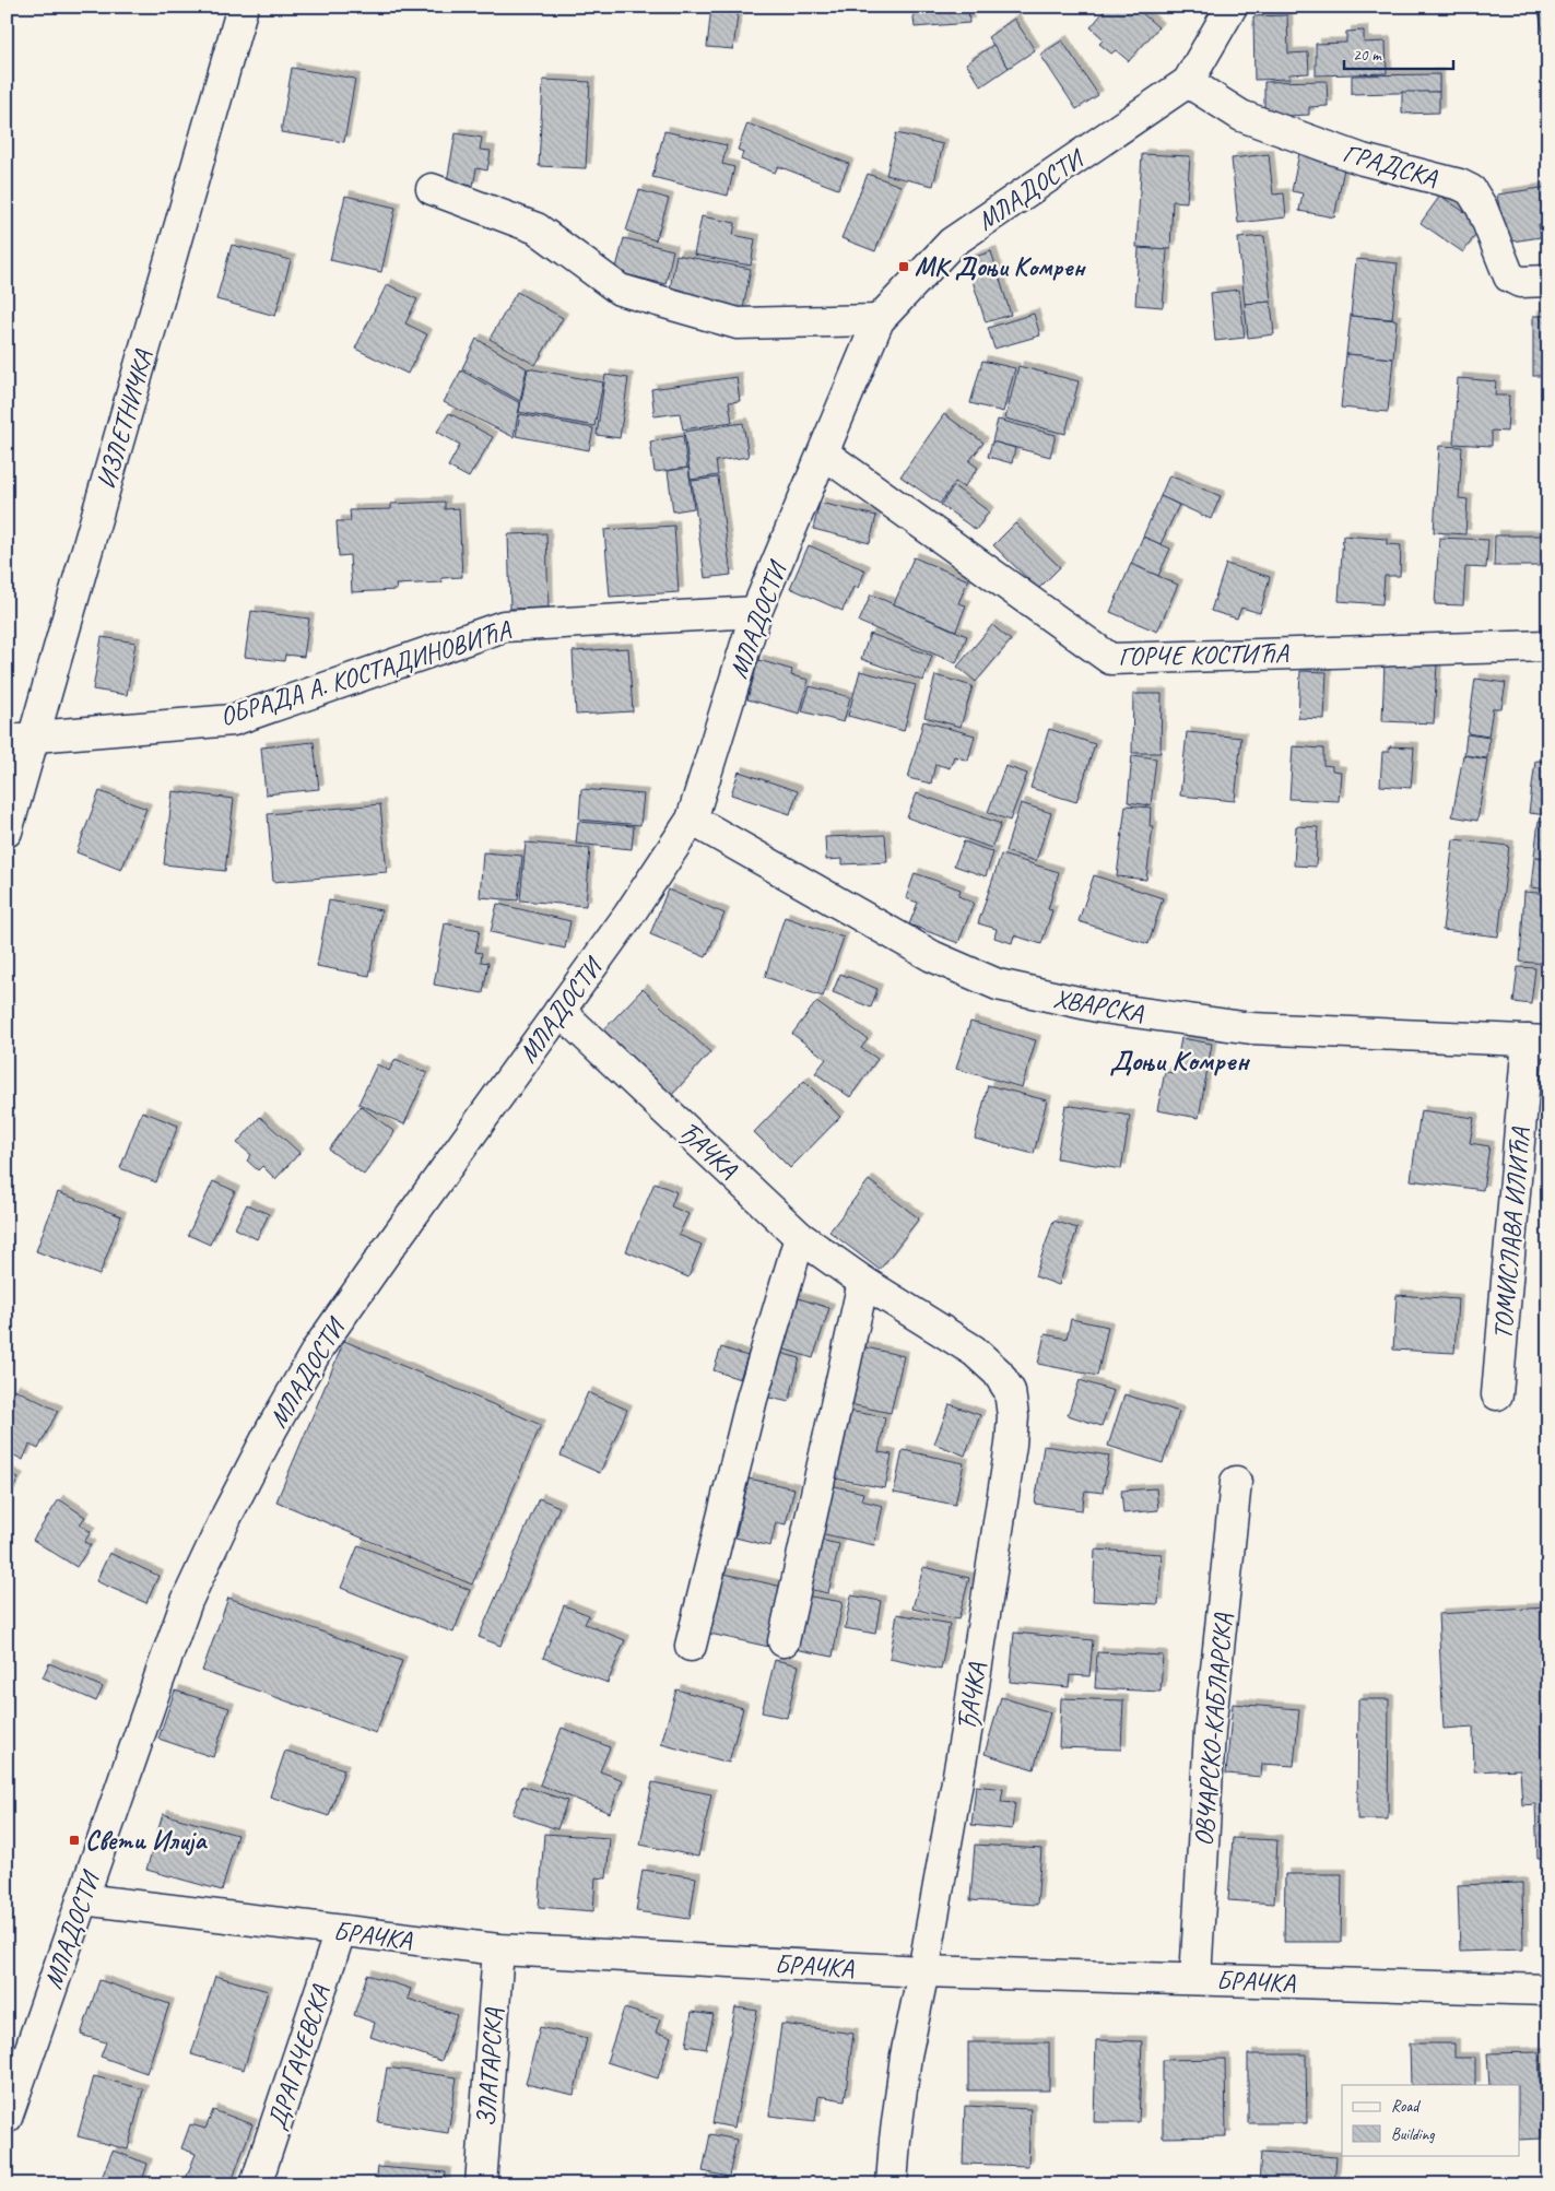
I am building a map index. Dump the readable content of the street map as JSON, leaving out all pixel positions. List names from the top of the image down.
{
  "streets": {
    "street": [
      "ГРАДСКА",
      "МЛАДОСТИ",
      "ИЗЛЕТНИЧКА",
      "ГОРЧЕ КОСТИЋА",
      "ОБРАДА А. КОСТАДИНОВИЋА",
      "ХВАРСКА",
      "ЂАЧКА",
      "ТОМИСЛАВА ИЛИЋА",
      "ОВЧАРСКО-КАБЛАРСКА",
      "БРАЧКА",
      "ДРАГАЧЕВСКА",
      "ЗЛАТАРСКА"
    ]
  },
  "crossings": [
    ["ГРАДСКА", "МЛАДОСТИ"],
    ["МЛАДОСТИ", "ГОРЧЕ КОСТИЋА"],
    ["МЛАДОСТИ", "ОБРАДА А. КОСТАДИНОВИЋА"],
    ["МЛАДОСТИ", "ХВАРСКА"],
    ["МЛАДОСТИ", "ЂАЧКА"],
    ["МЛАДОСТИ", "БРАЧКА"],
    ["ИЗЛЕТНИЧКА", "ОБРАДА А. КОСТАДИНОВИЋА"],
    ["ХВАРСКА", "ТОМИСЛАВА ИЛИЋА"],
    ["ЂАЧКА", "БРАЧКА"],
    ["ОВЧАРСКО-КАБЛАРСКА", "БРАЧКА"],
    ["БРАЧКА", "ДРАГАЧЕВСКА"],
    ["БРАЧКА", "ЗЛАТАРСКА"]
  ],
  "districts": ["Доњи Комрен"],
  "places": {
    "transit": ["МК Доњи Комрен", "Свети Илија"]
  },
  "legend": ["Road", "Building"],
  "scale_bar": "20 m"
}
